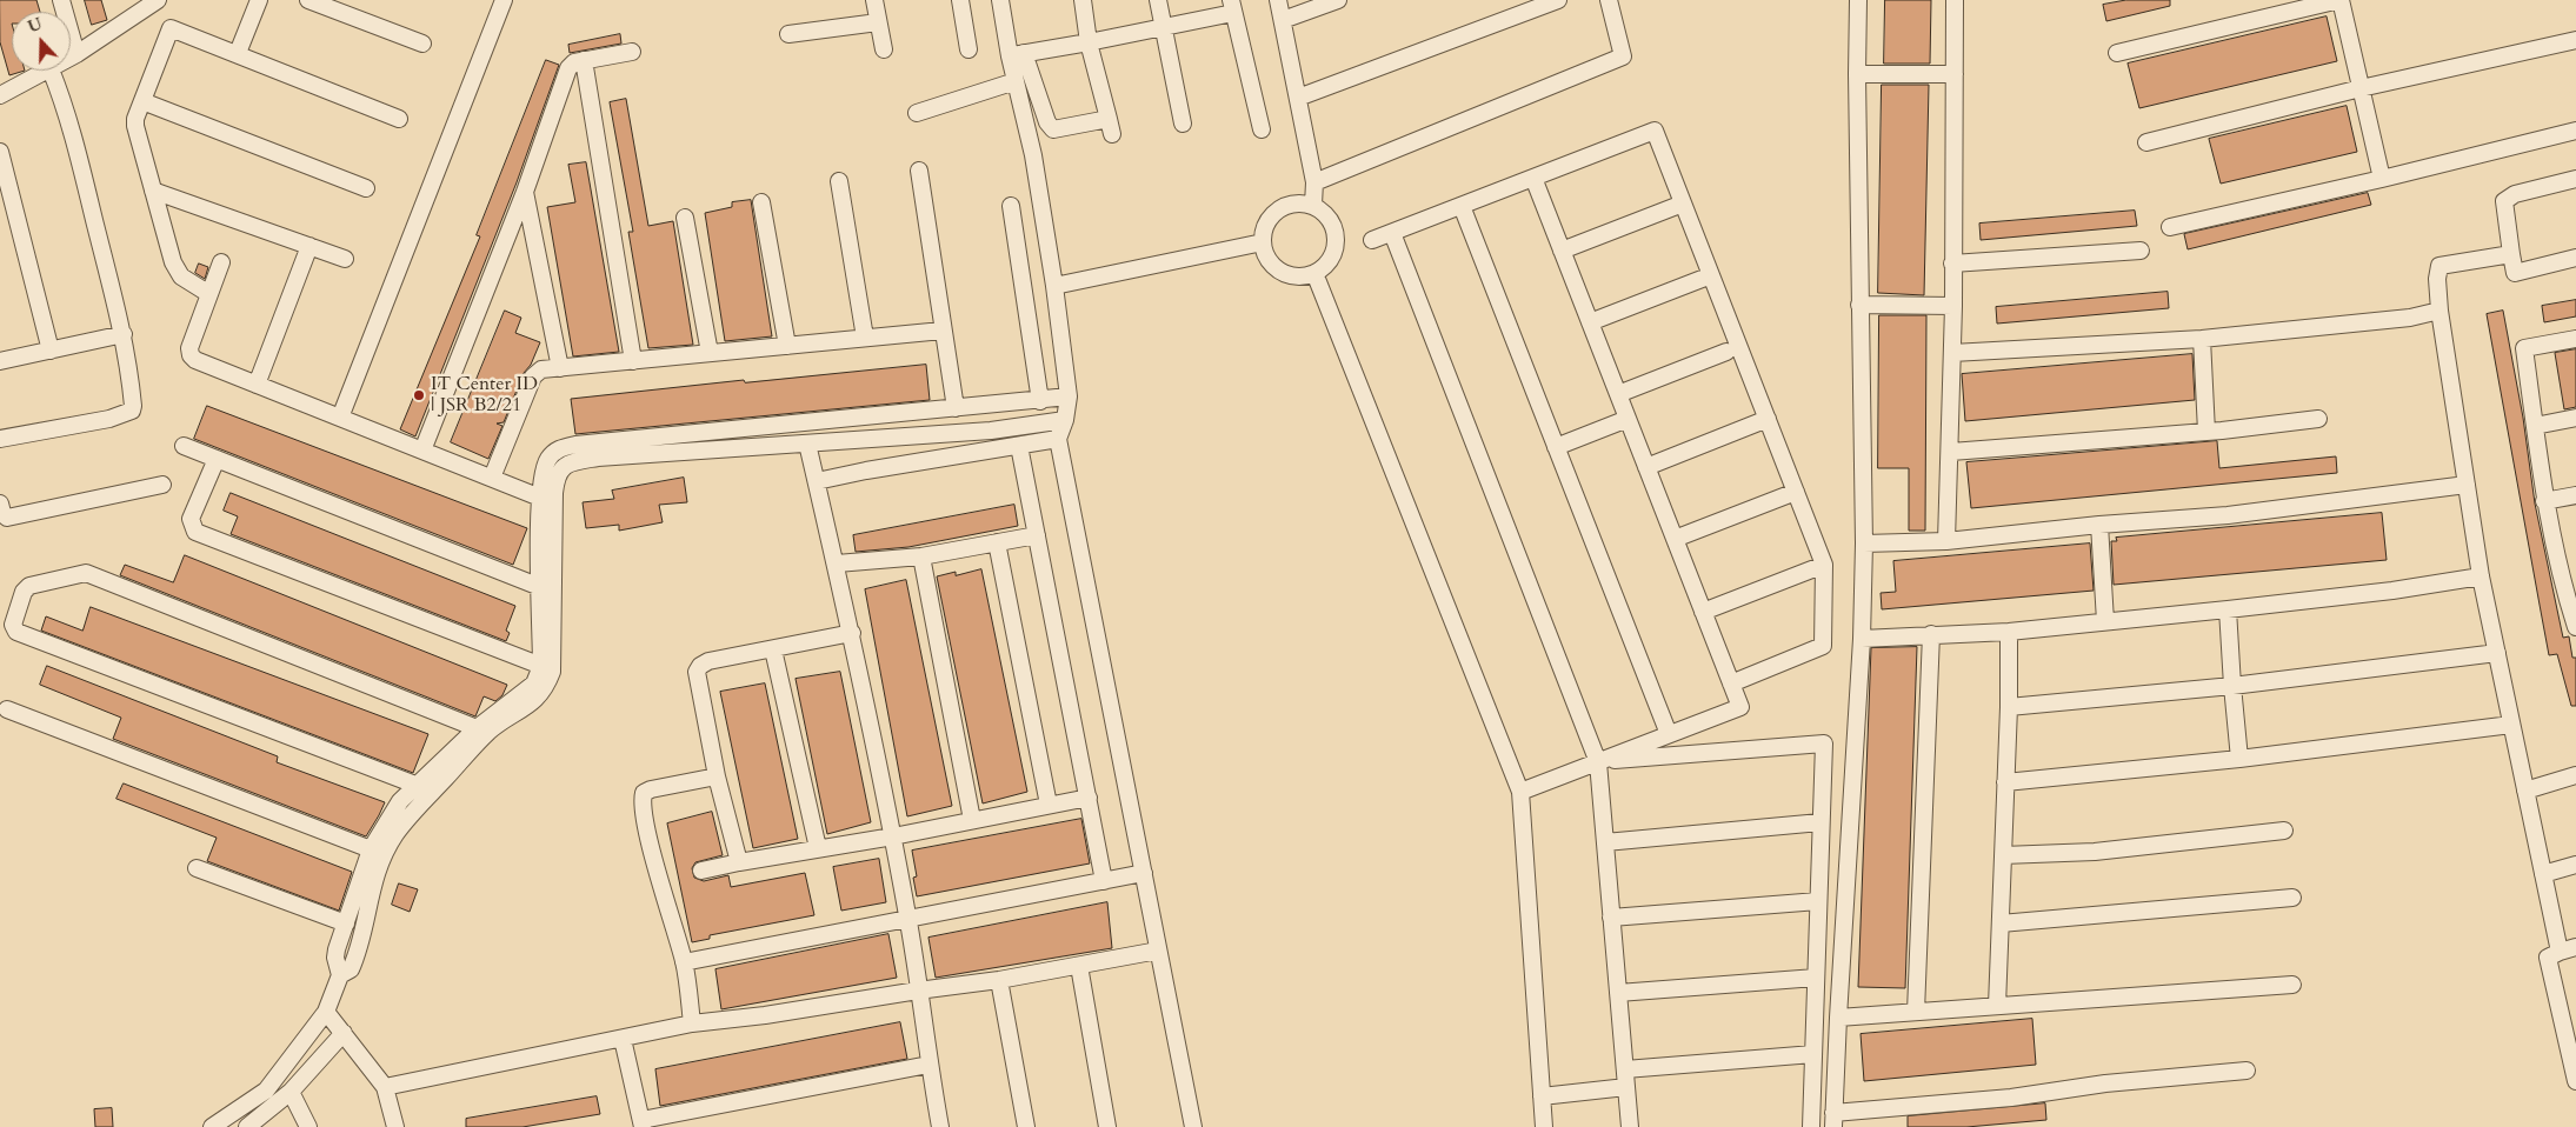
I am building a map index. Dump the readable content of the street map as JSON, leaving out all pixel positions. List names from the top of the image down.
{
  "places": ["IT Center ID | JSR B2/21"],
  "north": "top"
}
